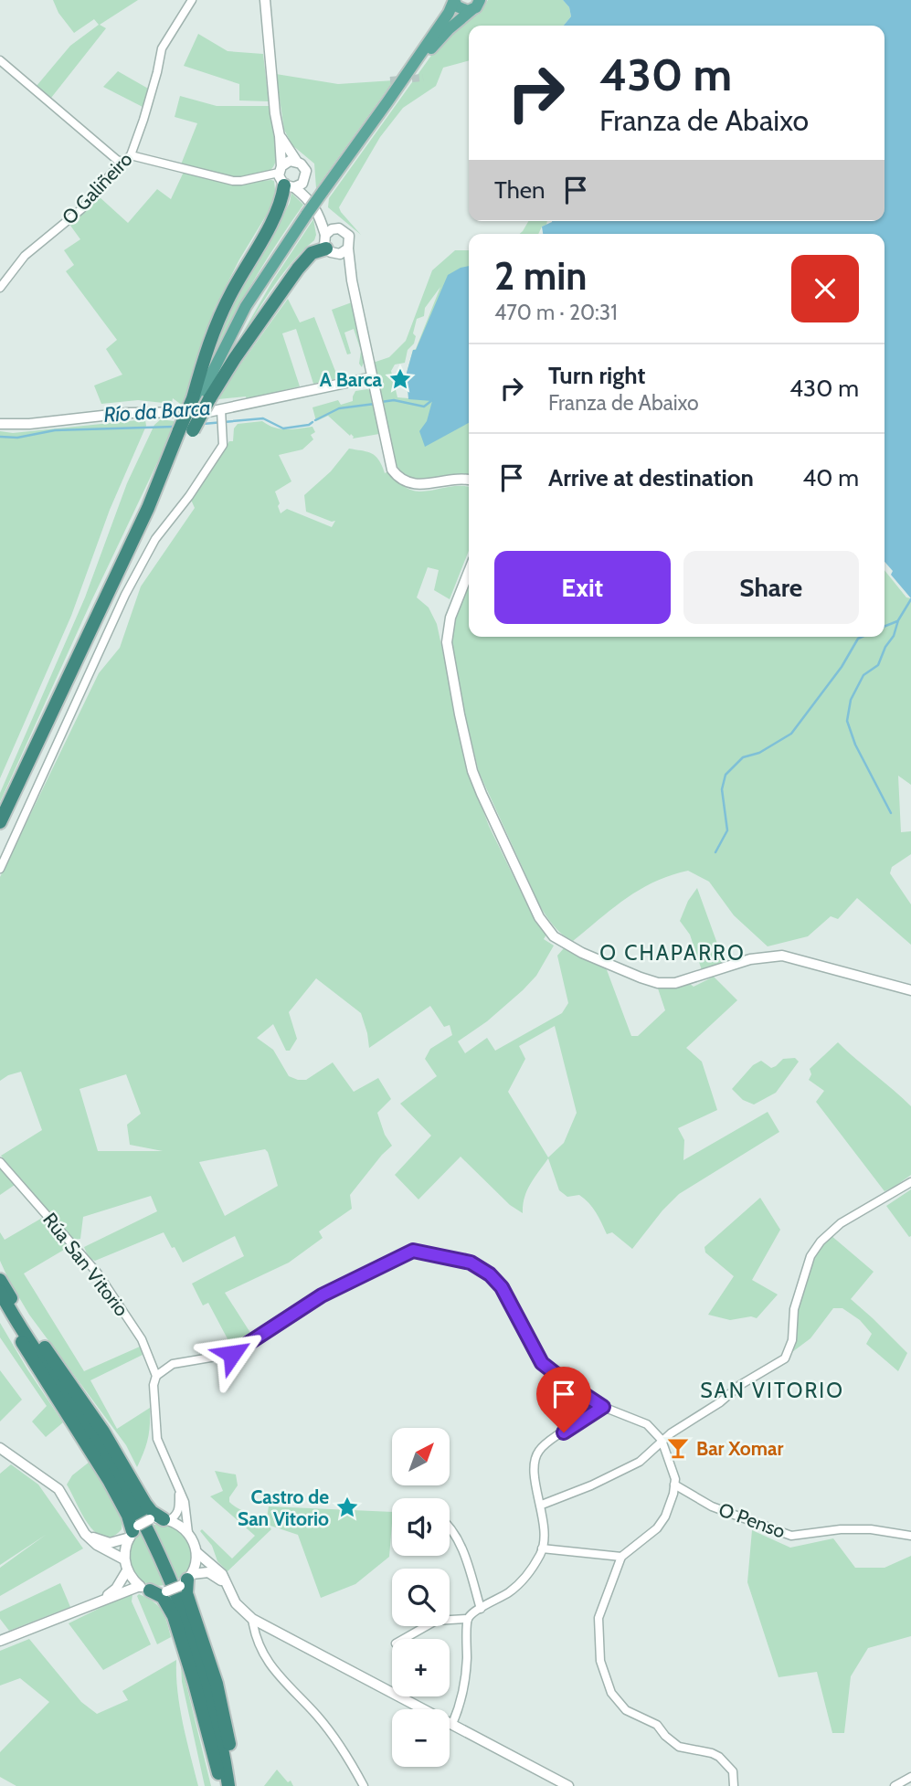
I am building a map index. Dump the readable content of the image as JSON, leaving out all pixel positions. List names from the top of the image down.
{
  "streets": {
    "street": ["O Galiñeiro", "Rúa San Vitorio", "O Penso"]
  },
  "districts": ["O CHAPARRO", "SAN VITORIO"],
  "water": ["Río da Barca"],
  "places": {
    "place": ["A Barca", "Castro de San Vitorio"],
    "bar": ["Bar Xomar"]
  },
  "north": "top right",
  "page": {
    "turn": ["430 m", "Franza de Abaixo"],
    "then": "Then",
    "heading": ["2 min", "470 m · 20:31"],
    "list": [
      {
        "name": "Turn right",
        "note": "Franza de Abaixo",
        "value": "430 m"
      },
      {
        "name": "Arrive at destination",
        "value": "40 m"
      }
    ],
    "buttons": ["Exit", "Share"],
    "map_buttons": ["+", "−"]
  }
}
